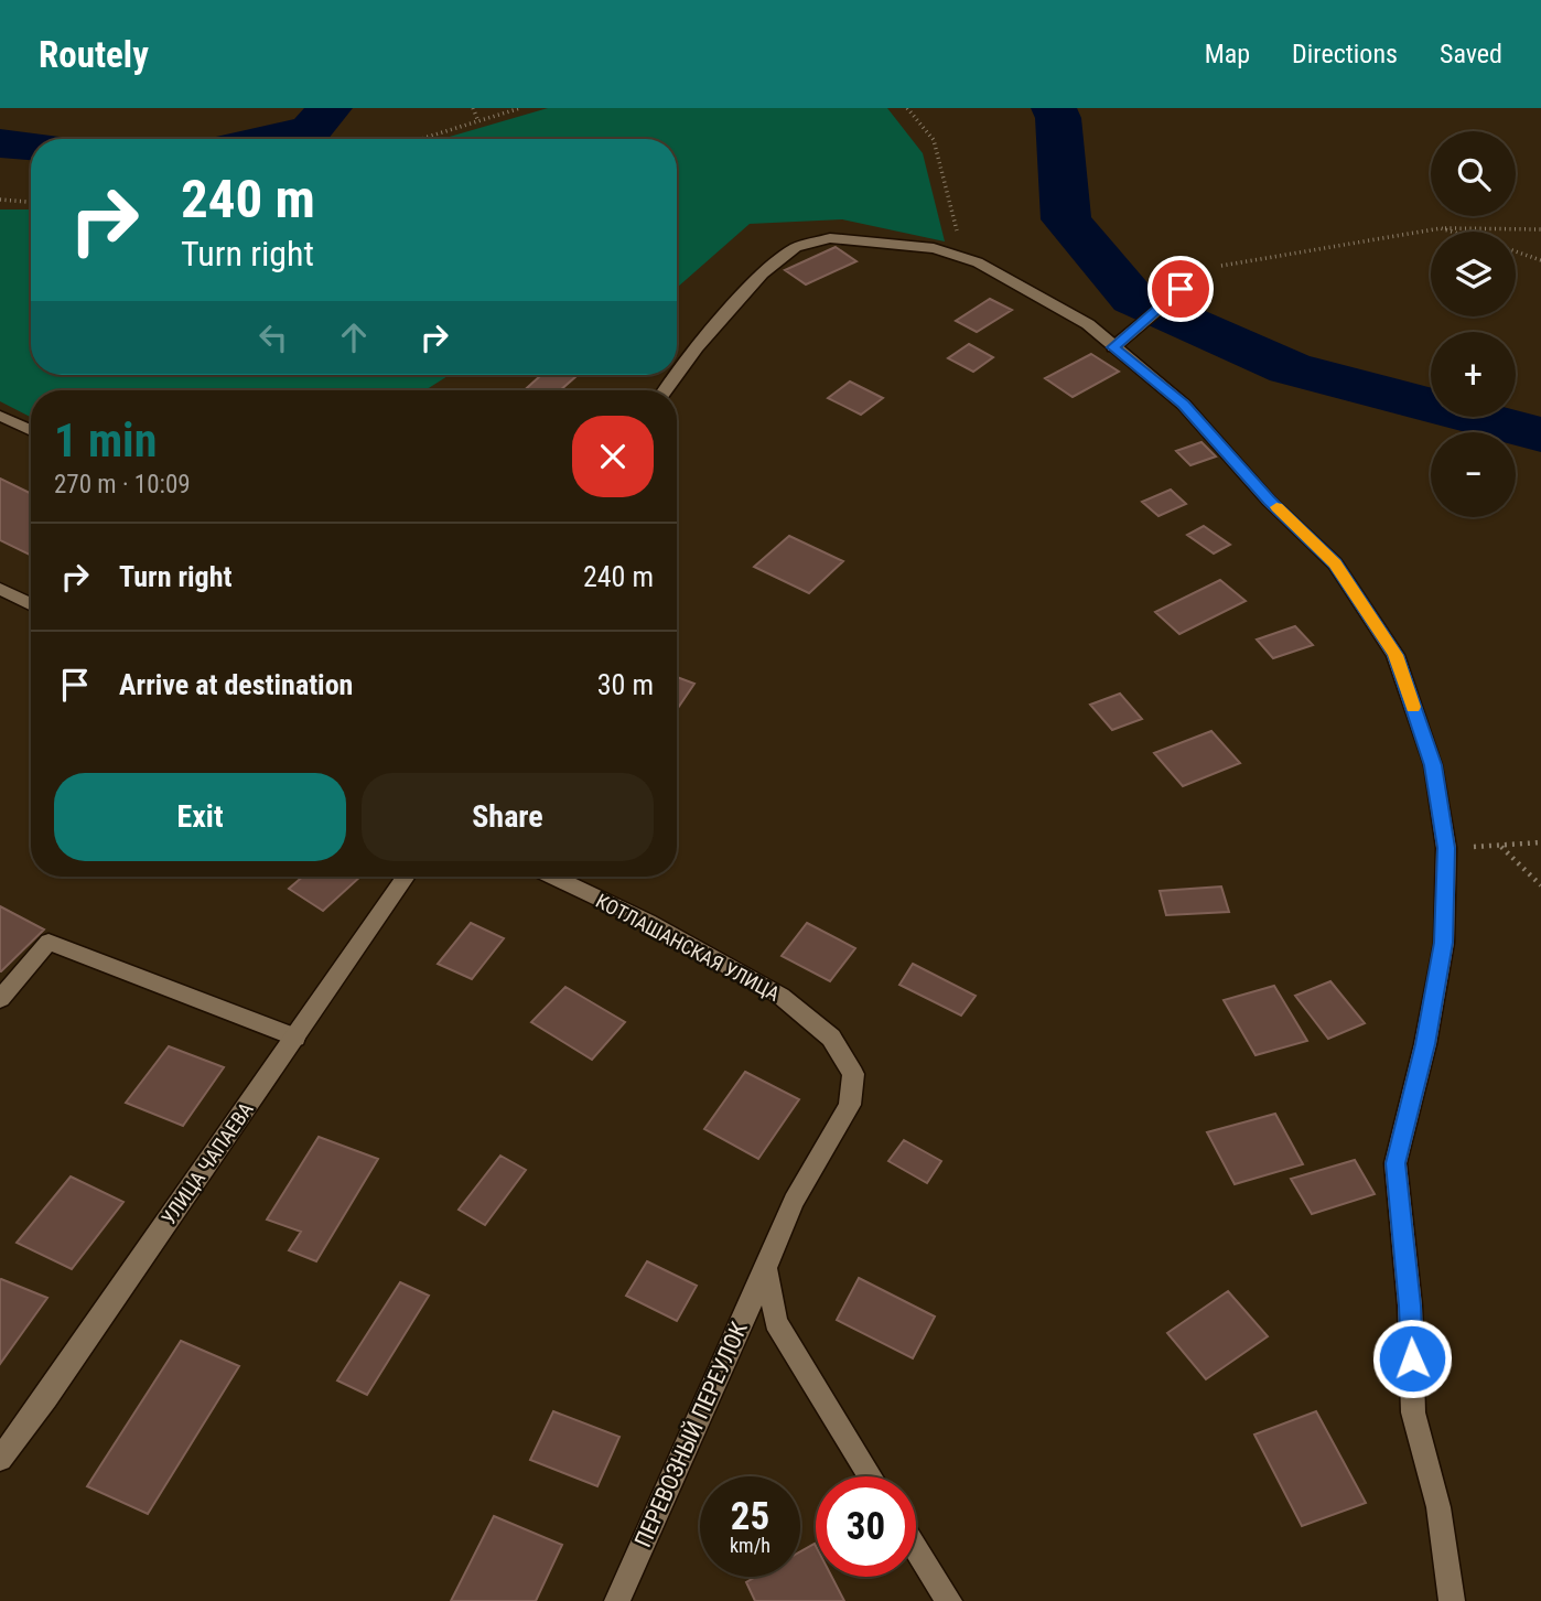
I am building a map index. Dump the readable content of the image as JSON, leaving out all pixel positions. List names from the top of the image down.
{
  "streets": {
    "street": ["КОТЛАШАНСКАЯ УЛИЦА", "УЛИЦА ЧАПАЕВА", "ПЕРЕВОЗНЫЙ ПЕРЕУЛОК"]
  },
  "crossings": [
    ["КОТЛАШАНСКАЯ УЛИЦА", "ПЕРЕВОЗНЫЙ ПЕРЕУЛОК"]
  ],
  "page": {
    "header": "Routely",
    "nav": ["Map", "Directions", "Saved"],
    "map_buttons": ["+", "−"],
    "turn": ["240 m", "Turn right"],
    "heading": ["1 min", "270 m · 10:09"],
    "list": [
      {
        "name": "Turn right",
        "value": "240 m"
      },
      {
        "name": "Arrive at destination",
        "value": "30 m"
      }
    ],
    "buttons": ["Exit", "Share"],
    "speed": "25 km/h",
    "limit": "30"
  }
}
